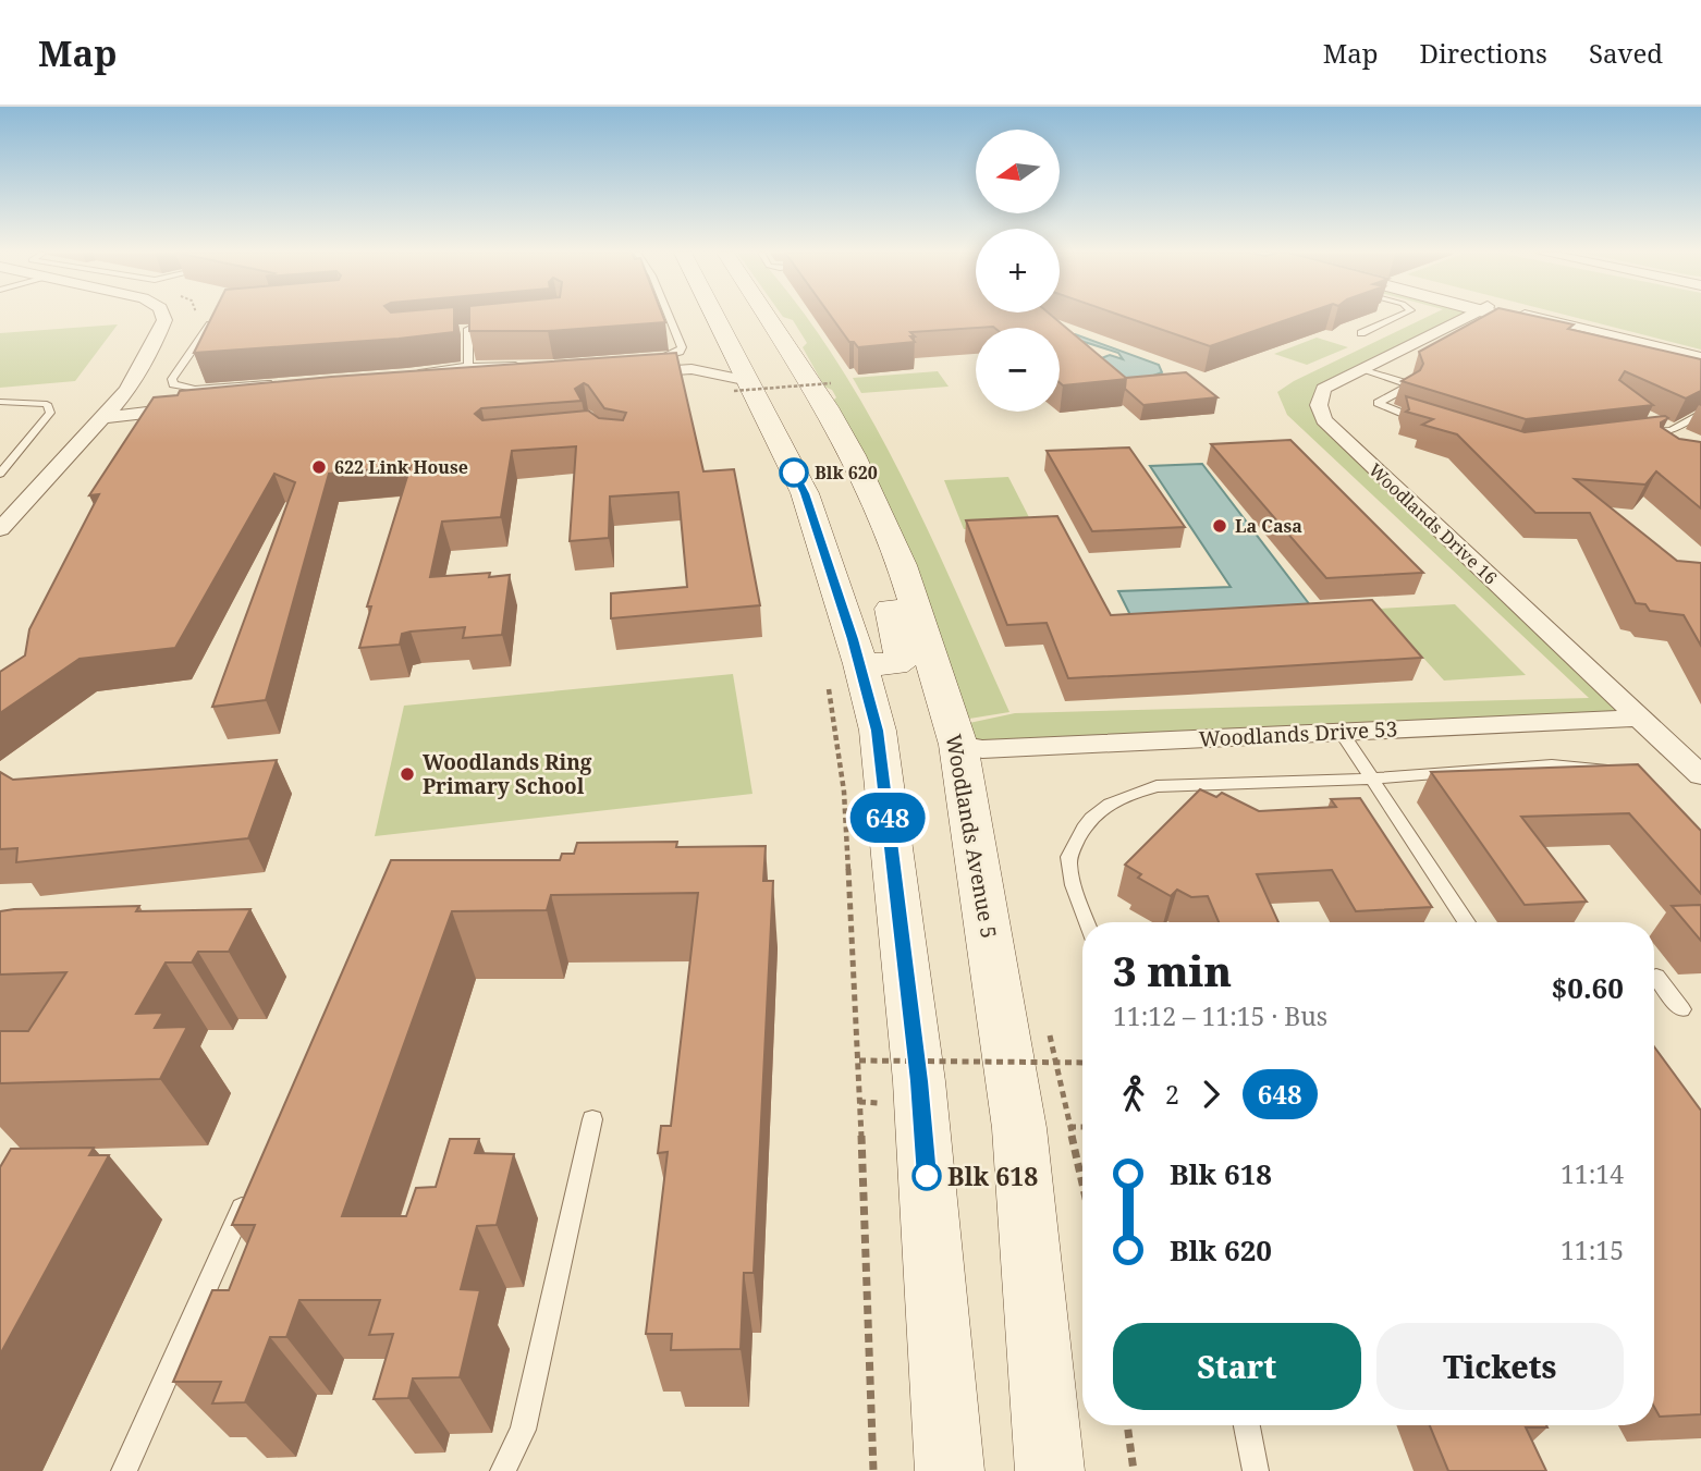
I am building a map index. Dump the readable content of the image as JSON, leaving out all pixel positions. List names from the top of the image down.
{
  "streets": {
    "main road": ["Woodlands Avenue 5"],
    "street": ["Woodlands Drive 16", "Woodlands Drive 53"]
  },
  "crossings": [
    ["Woodlands Drive 16", "Woodlands Drive 53"],
    ["Woodlands Drive 53", "Woodlands Avenue 5"]
  ],
  "places": [
    "622 Link House",
    "Blk 620",
    "La Casa",
    "Woodlands Ring Primary School",
    "Blk 618"
  ],
  "lines": ["bus line 648"],
  "north": "left",
  "page": {
    "header": "Map",
    "nav": ["Map", "Directions", "Saved"],
    "on_map": "648",
    "map_buttons": ["+", "−"],
    "heading": ["3 min", "11:12 – 11:15 · Bus", "$0.60"],
    "legs": ["2", "648"],
    "list": [
      {
        "name": "Blk 618",
        "value": "11:14"
      },
      {
        "name": "Blk 620",
        "value": "11:15"
      }
    ],
    "buttons": ["Start", "Tickets"]
  }
}
